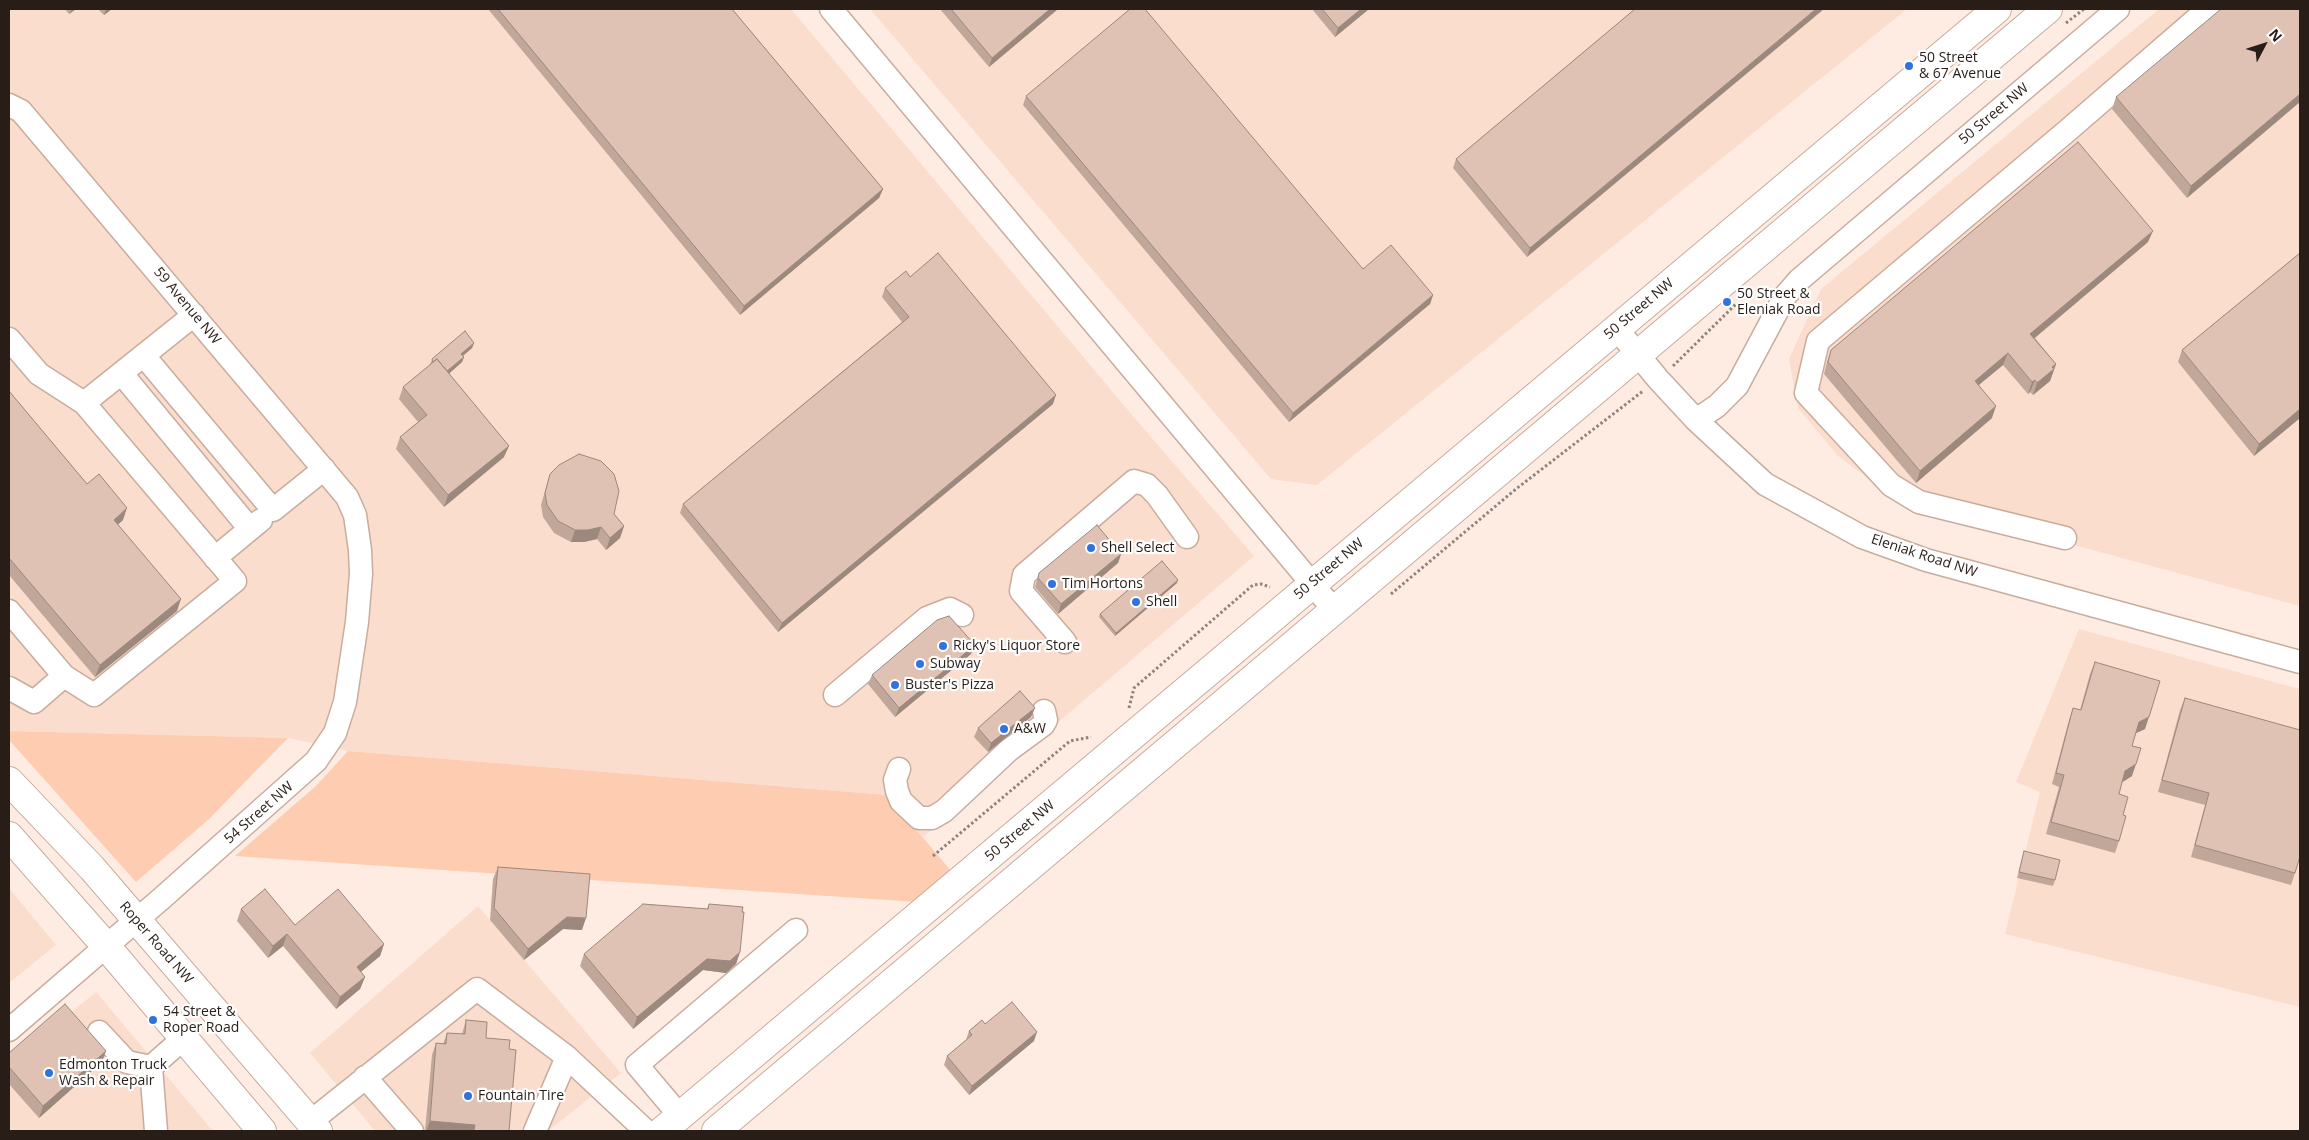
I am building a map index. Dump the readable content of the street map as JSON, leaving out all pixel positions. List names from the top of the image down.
{
  "streets": {
    "main road": ["50 Street NW", "Roper Road NW"],
    "street": ["59 Avenue NW", "Eleniak Road NW", "54 Street NW"]
  },
  "crossings": [
    ["50 Street NW", "Eleniak Road NW"],
    ["59 Avenue NW", "54 Street NW"],
    ["54 Street NW", "Roper Road NW"]
  ],
  "places": [
    "50 Street & 67 Avenue",
    "50 Street & Eleniak Road",
    "Shell Select",
    "Tim Hortons",
    "Shell",
    "Ricky's Liquor Store",
    "Subway",
    "Buster's Pizza",
    "A&W",
    "54 Street & Roper Road",
    "Edmonton Truck Wash & Repair",
    "Fountain Tire"
  ],
  "north": "top right"
}
